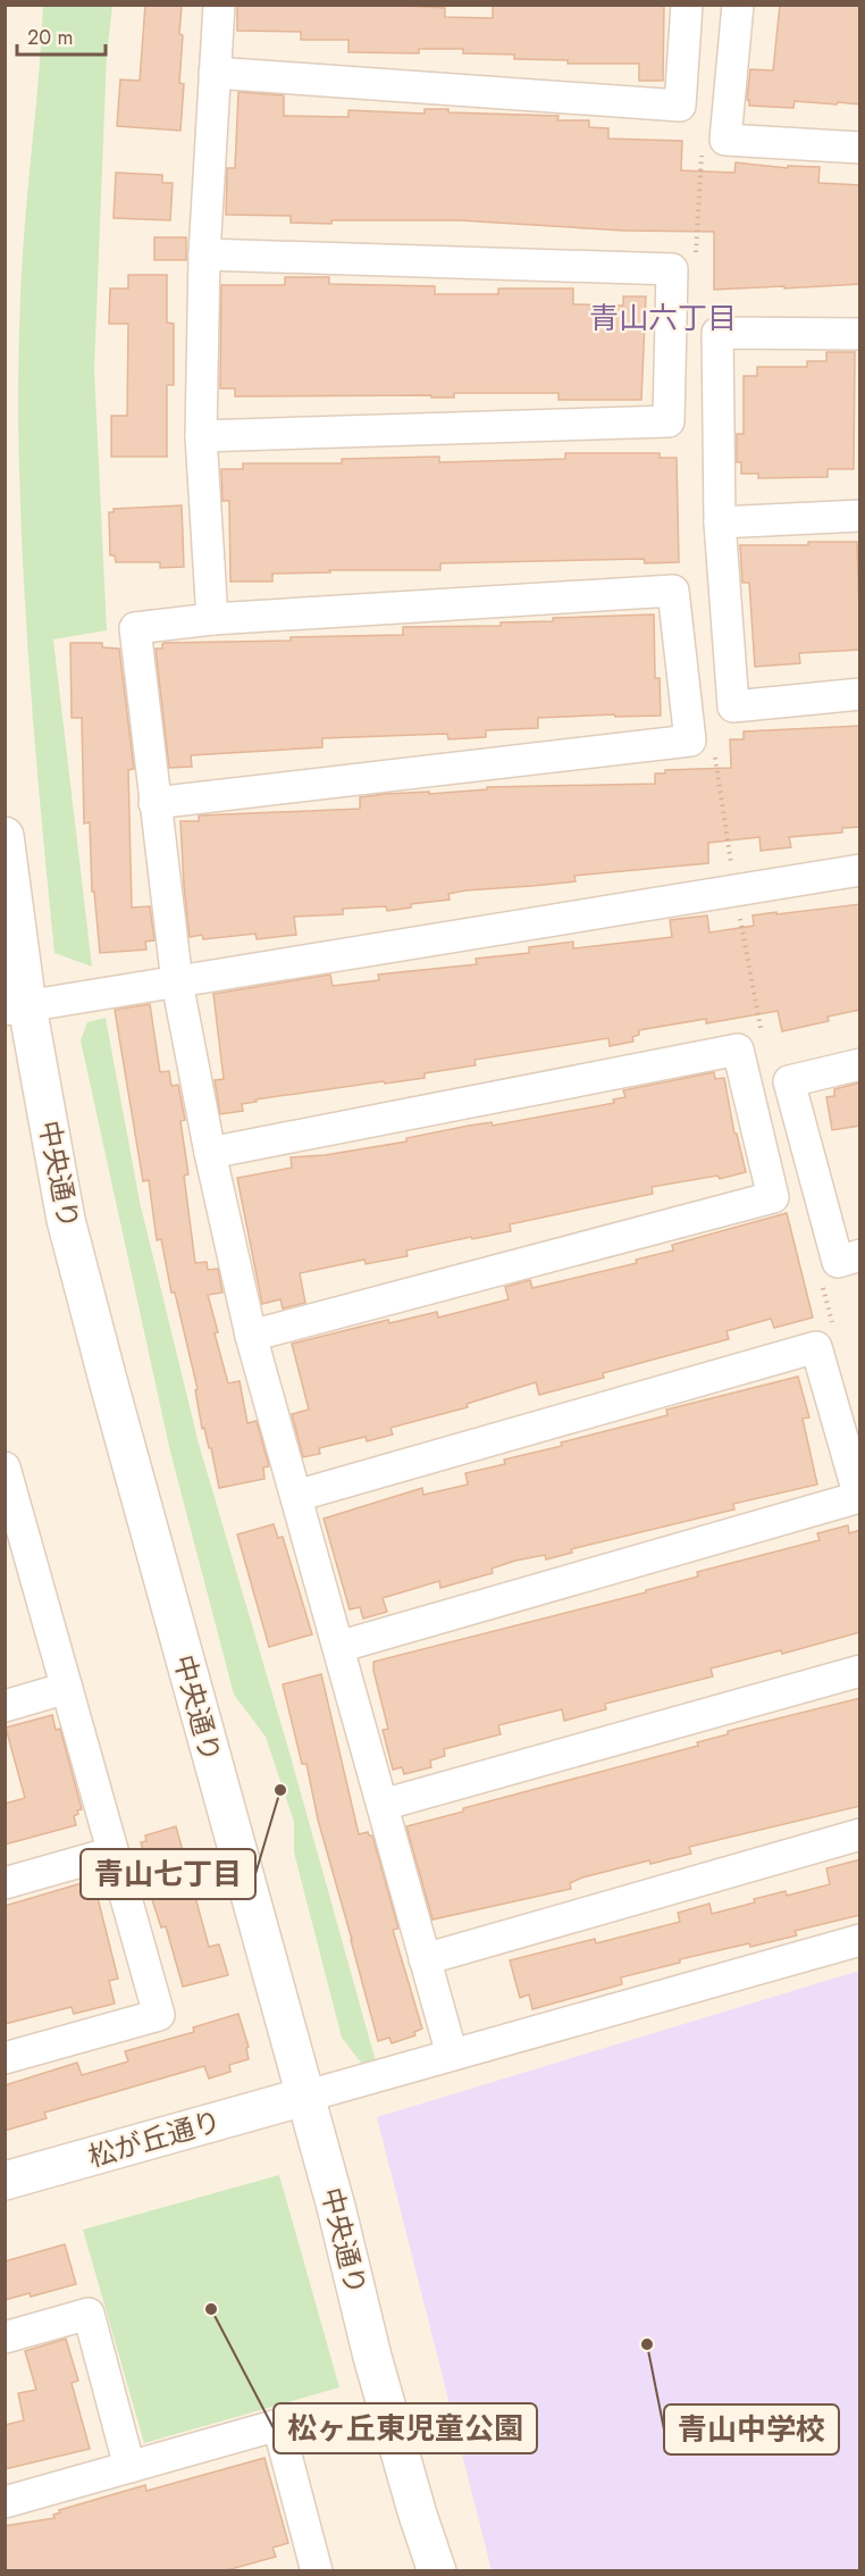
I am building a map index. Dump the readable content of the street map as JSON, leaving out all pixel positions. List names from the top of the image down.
{
  "streets": {
    "street": ["中央通り", "松が丘通り"]
  },
  "crossings": [
    ["中央通り", "松が丘通り"]
  ],
  "districts": ["青山六丁目"],
  "places": ["青山七丁目", "松ヶ丘東児童公園", "青山中学校"],
  "scale_bar": "20 m"
}
